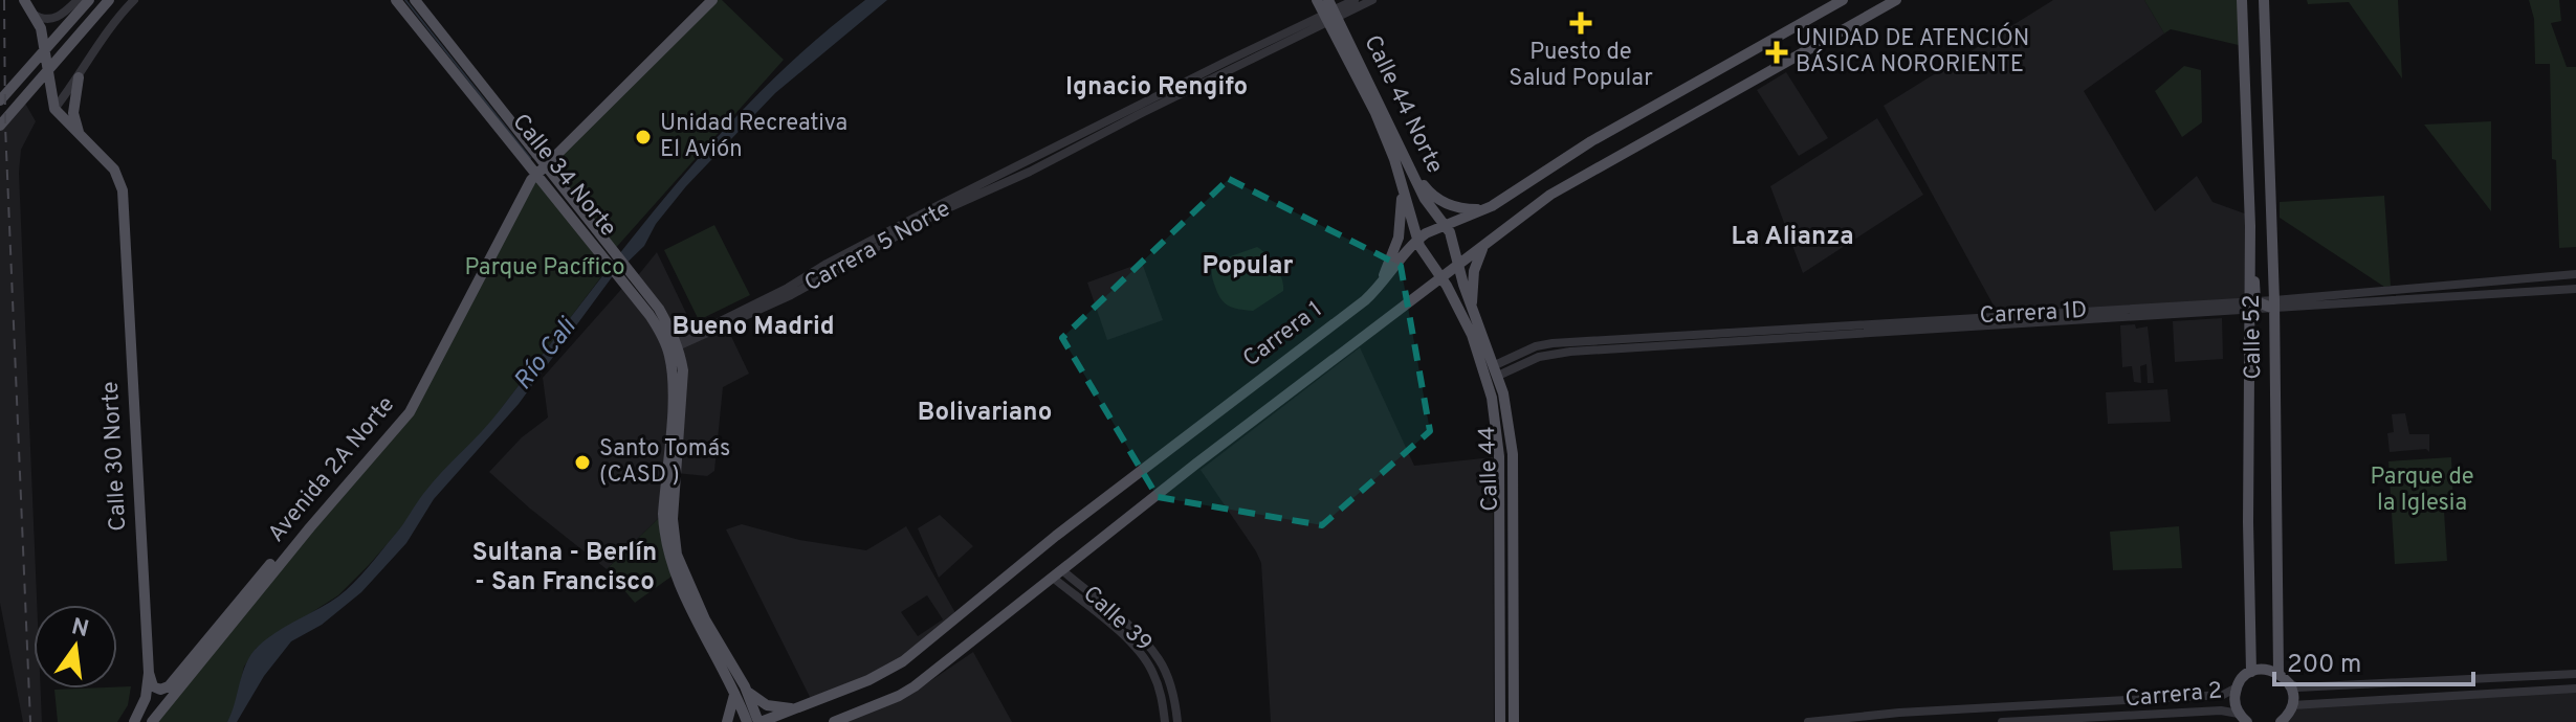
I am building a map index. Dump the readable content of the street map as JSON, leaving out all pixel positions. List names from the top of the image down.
{
  "streets": {
    "main road": [
      "Calle 44 Norte",
      "Calle 34 Norte",
      "Carrera 1",
      "Calle 52",
      "Calle 30 Norte",
      "Calle 44",
      "Avenida 2A Norte"
    ],
    "street": [
      "Carrera 5 Norte",
      "Carrera 1D",
      "Calle 39",
      "Carrera 2"
    ]
  },
  "crossings": [
    ["Calle 44 Norte", "Carrera 5 Norte"],
    ["Calle 44 Norte", "Carrera 1"],
    ["Calle 44 Norte", "Calle 44"],
    ["Calle 34 Norte", "Carrera 5 Norte"],
    ["Calle 34 Norte", "Carrera 1"],
    ["Calle 34 Norte", "Avenida 2A Norte"],
    ["Carrera 1D", "Calle 52"],
    ["Carrera 1D", "Calle 44"],
    ["Carrera 1", "Calle 44"],
    ["Calle 30 Norte", "Avenida 2A Norte"]
  ],
  "districts": [
    "Ignacio Rengifo",
    "La Alianza",
    "Popular",
    "Bueno Madrid",
    "Bolivariano",
    "Sultana - Berlín - San Francisco"
  ],
  "water": ["Río Cali"],
  "parks": ["Parque Pacífico", "Parque de la Iglesia"],
  "places": {
    "health": ["Puesto de Salud Popular", "UNIDAD DE ATENCIÓN BÁSICA NORORIENTE"],
    "other": ["Unidad Recreativa El Avión", "Santo Tomás (CASD )"]
  },
  "scale_bar": "200 m",
  "north": "top"
}
